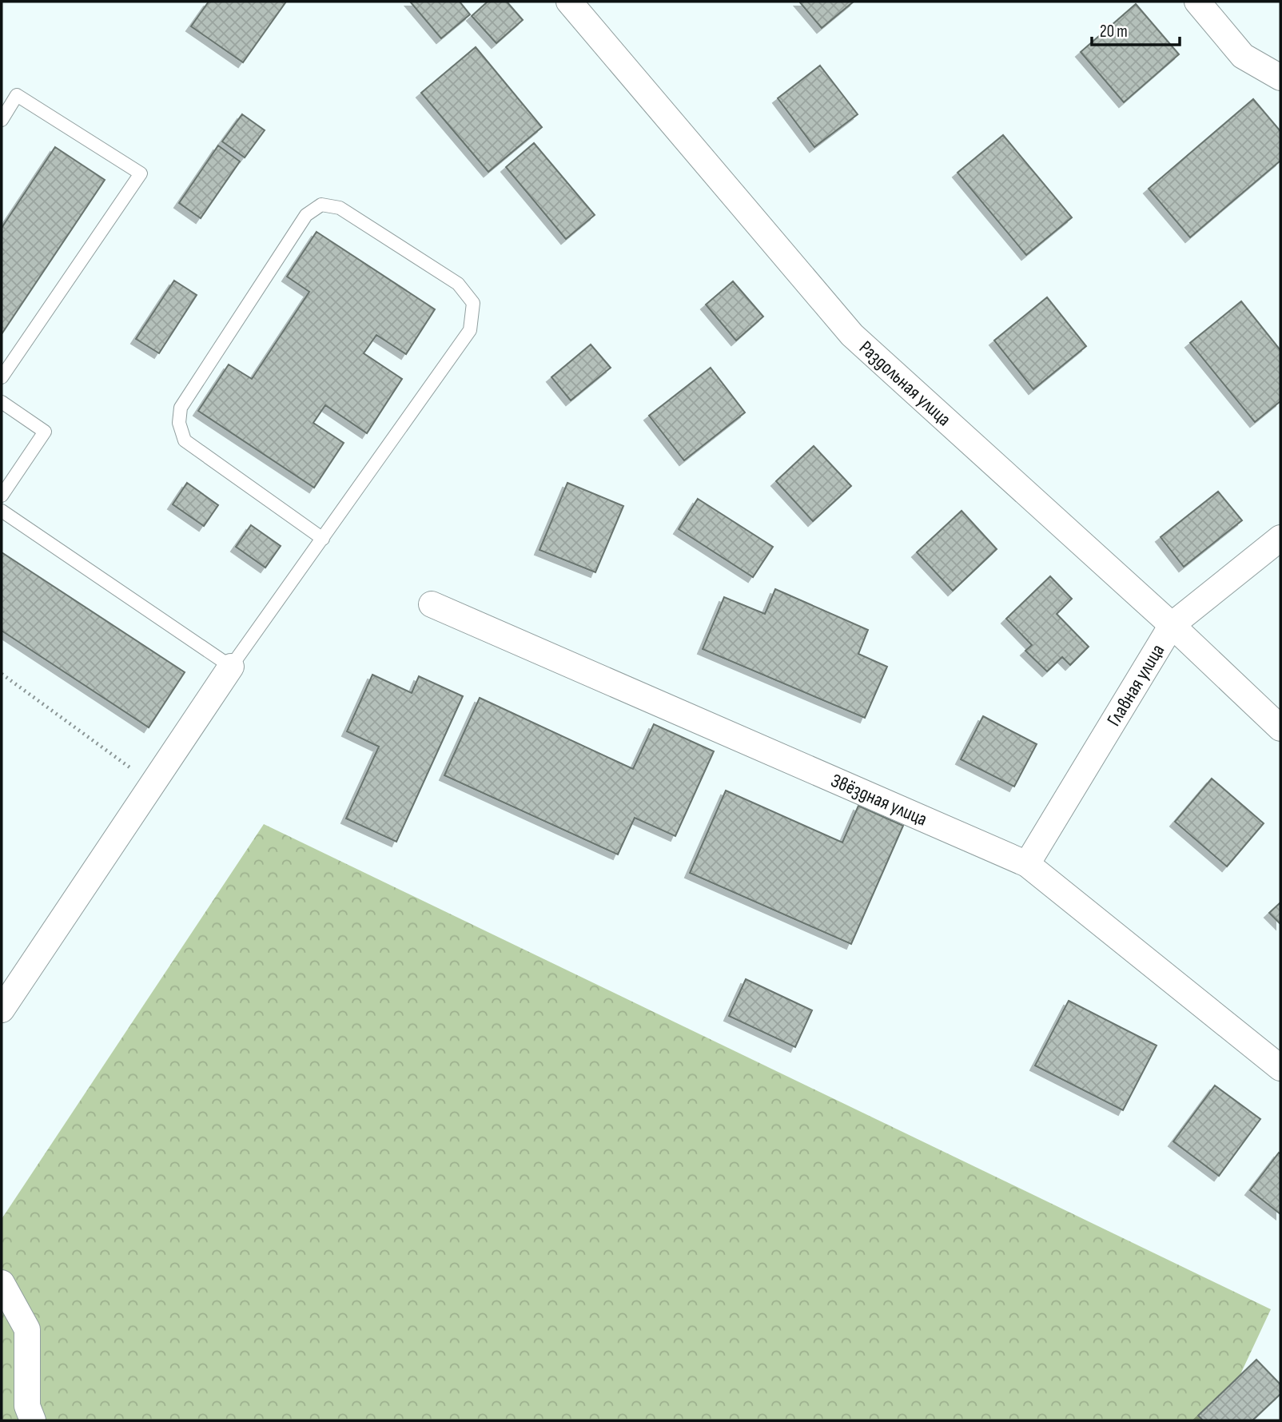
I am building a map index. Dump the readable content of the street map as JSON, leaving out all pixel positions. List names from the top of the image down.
{
  "streets": {
    "street": ["Раздольная улица", "Главная улица", "Звёздная улица"]
  },
  "crossings": [
    ["Раздольная улица", "Главная улица"],
    ["Главная улица", "Звёздная улица"]
  ],
  "scale_bar": "20 m"
}
